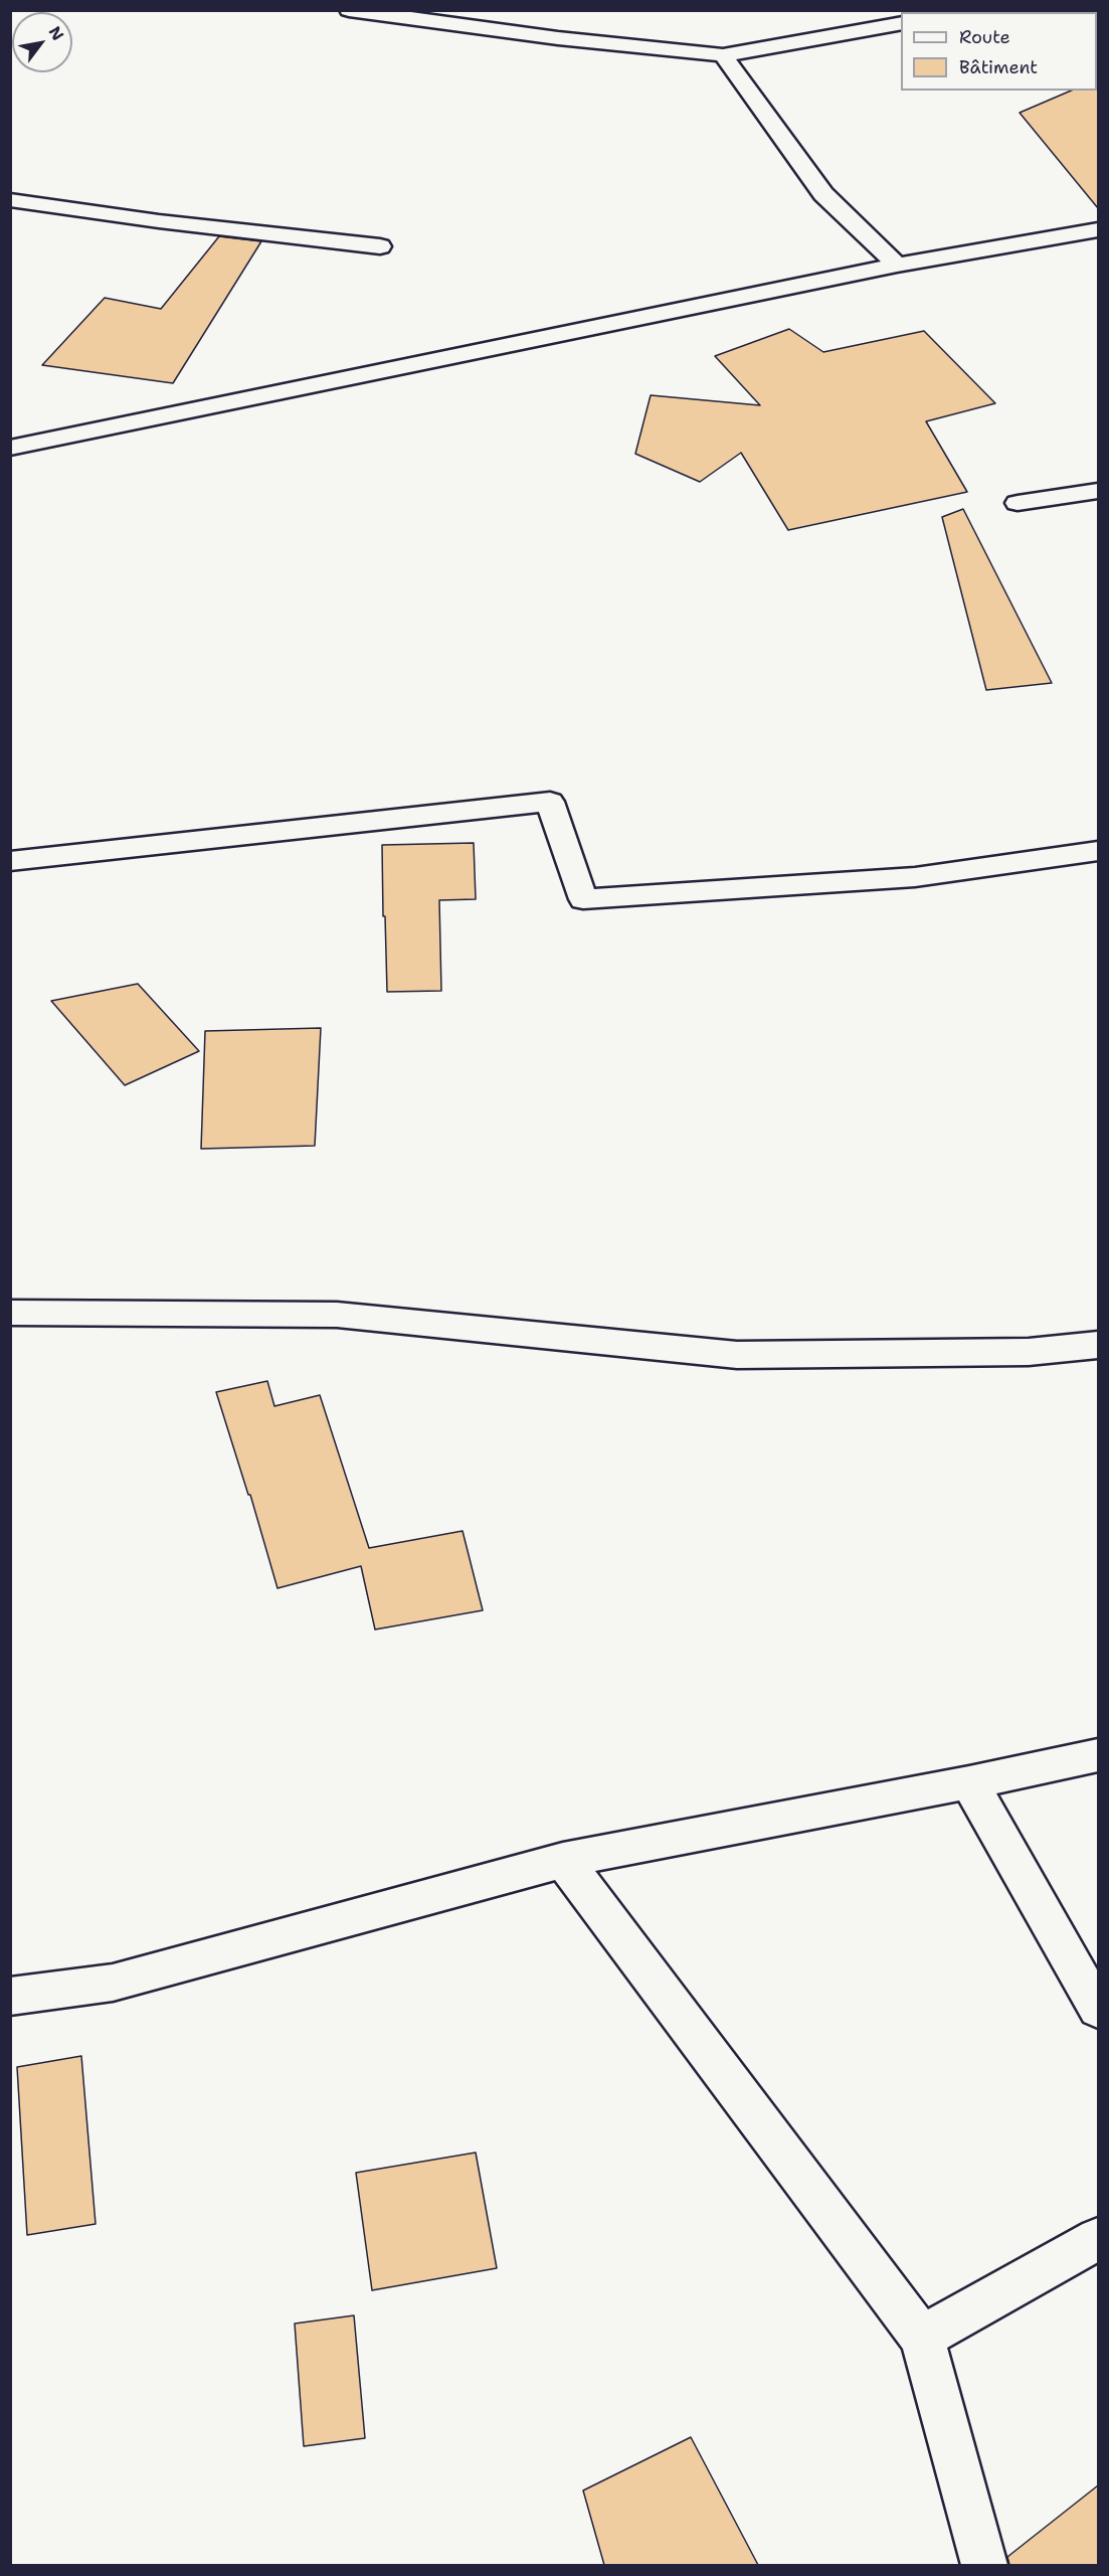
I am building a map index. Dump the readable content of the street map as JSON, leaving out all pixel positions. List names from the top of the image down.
{
  "legend": ["Route", "Bâtiment"],
  "north": "top right"
}
